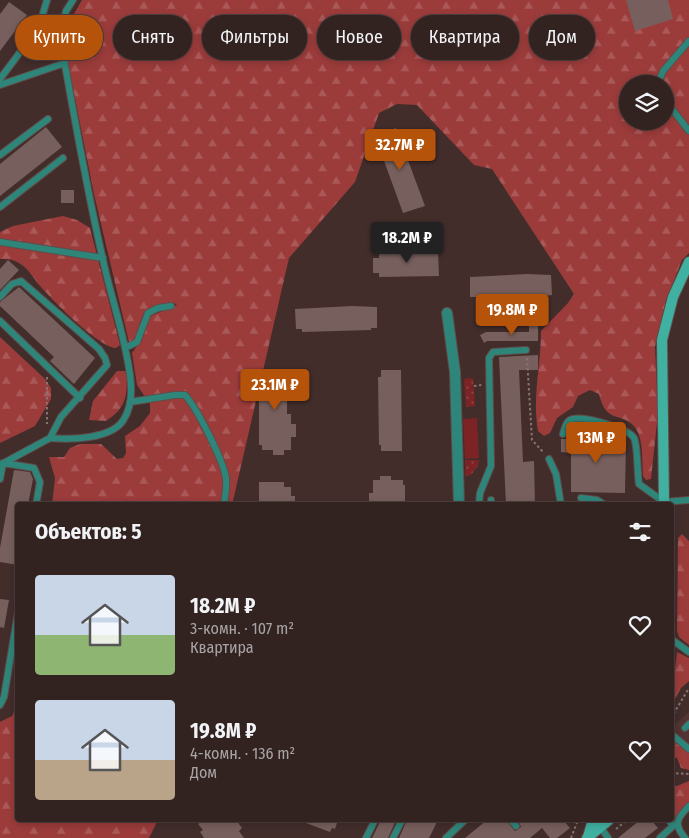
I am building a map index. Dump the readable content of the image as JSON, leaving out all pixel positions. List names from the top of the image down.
{
  "page": {
    "chip": [
      "Купить",
      "Снять",
      "Фильтры",
      "Новое",
      "Квартира",
      "Дом"
    ],
    "price": [
      "32.7M ₽",
      "18.2M ₽",
      "19.8M ₽",
      "23.1M ₽",
      "13M ₽"
    ],
    "heading": "Объектов: 5",
    "list": [
      {
        "name": "18.2M ₽",
        "note": "3-комн. · 107 m² · Квартира"
      },
      {
        "name": "19.8M ₽",
        "note": "4-комн. · 136 m² · Дом"
      }
    ]
  }
}
